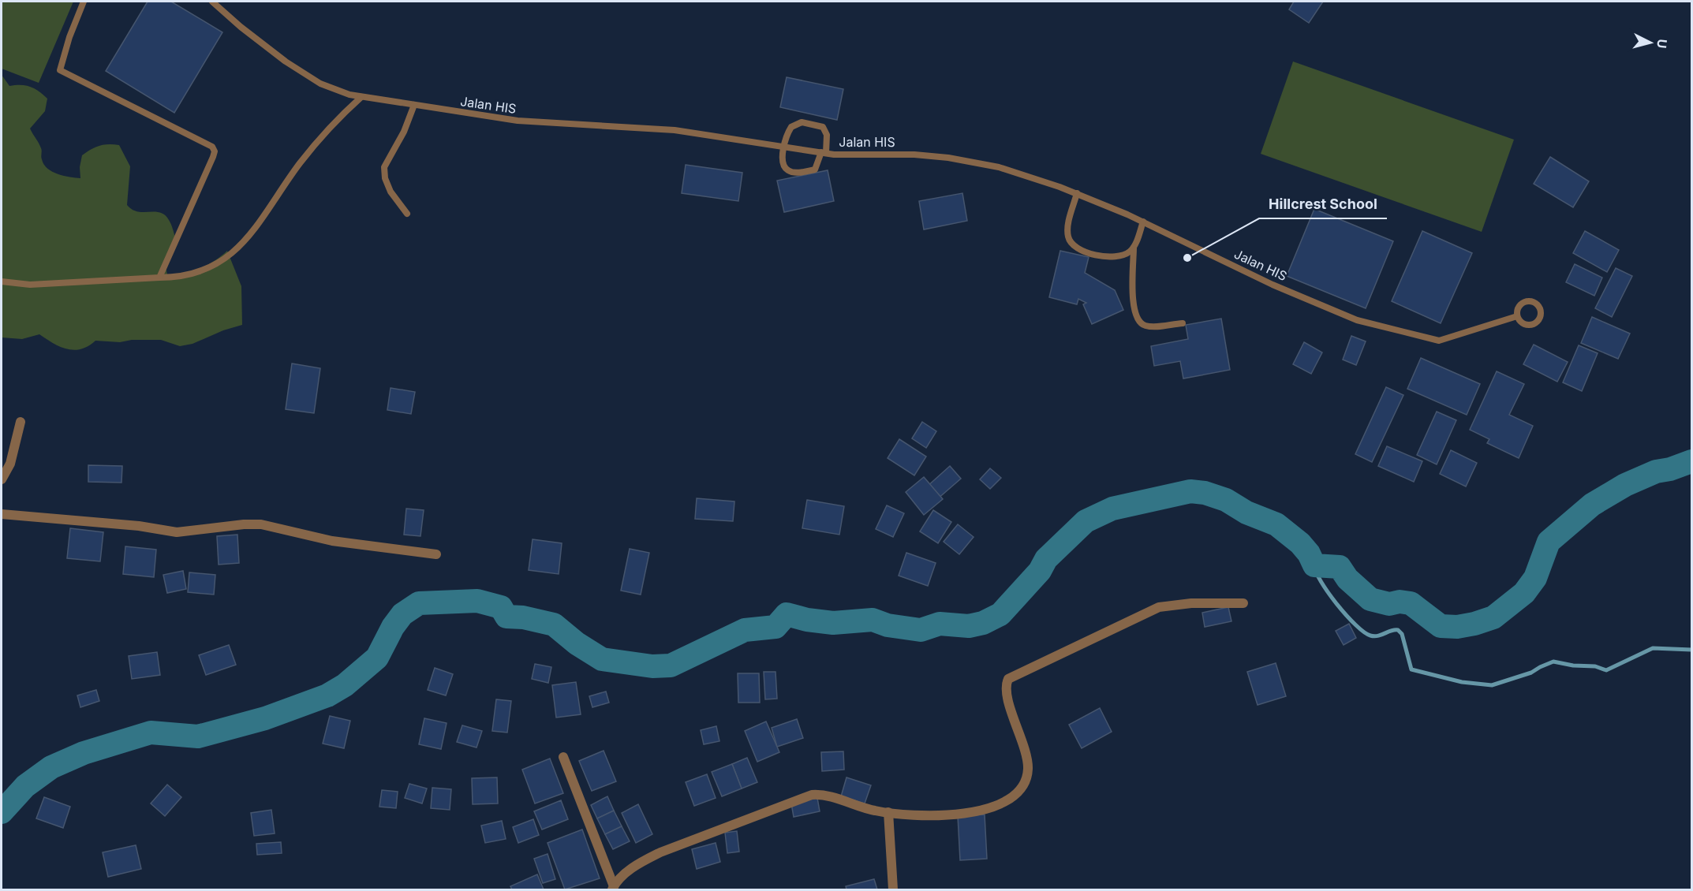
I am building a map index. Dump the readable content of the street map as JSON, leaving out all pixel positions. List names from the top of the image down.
{
  "streets": {
    "lane": ["Jalan HIS"]
  },
  "places": ["Hillcrest School"],
  "north": "right"
}
